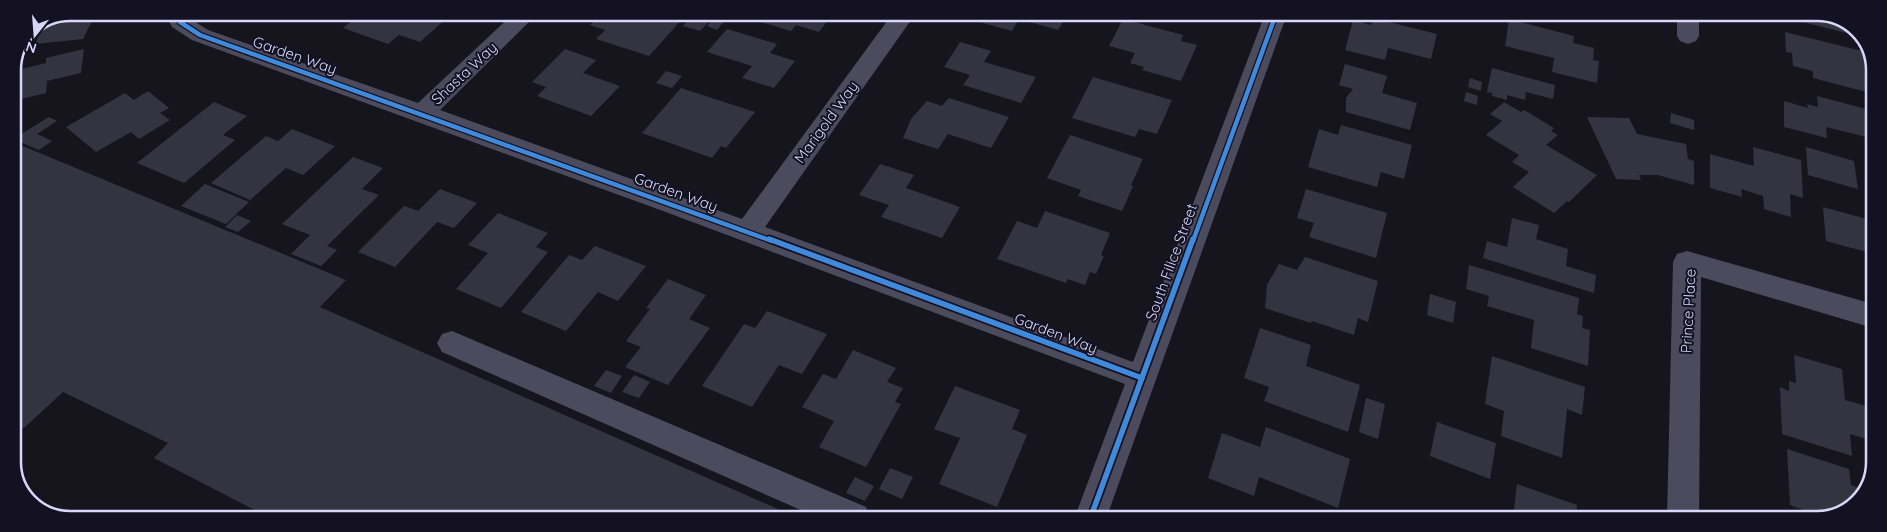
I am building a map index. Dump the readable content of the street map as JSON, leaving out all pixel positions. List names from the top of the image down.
{
  "streets": {
    "street": [
      "Garden Way",
      "Shasta Way",
      "Marigold Way",
      "South Filice Street",
      "Prince Place"
    ]
  },
  "crossings": [
    ["Garden Way", "Shasta Way"],
    ["Garden Way", "Marigold Way"],
    ["Garden Way", "South Filice Street"]
  ],
  "north": "bottom"
}
